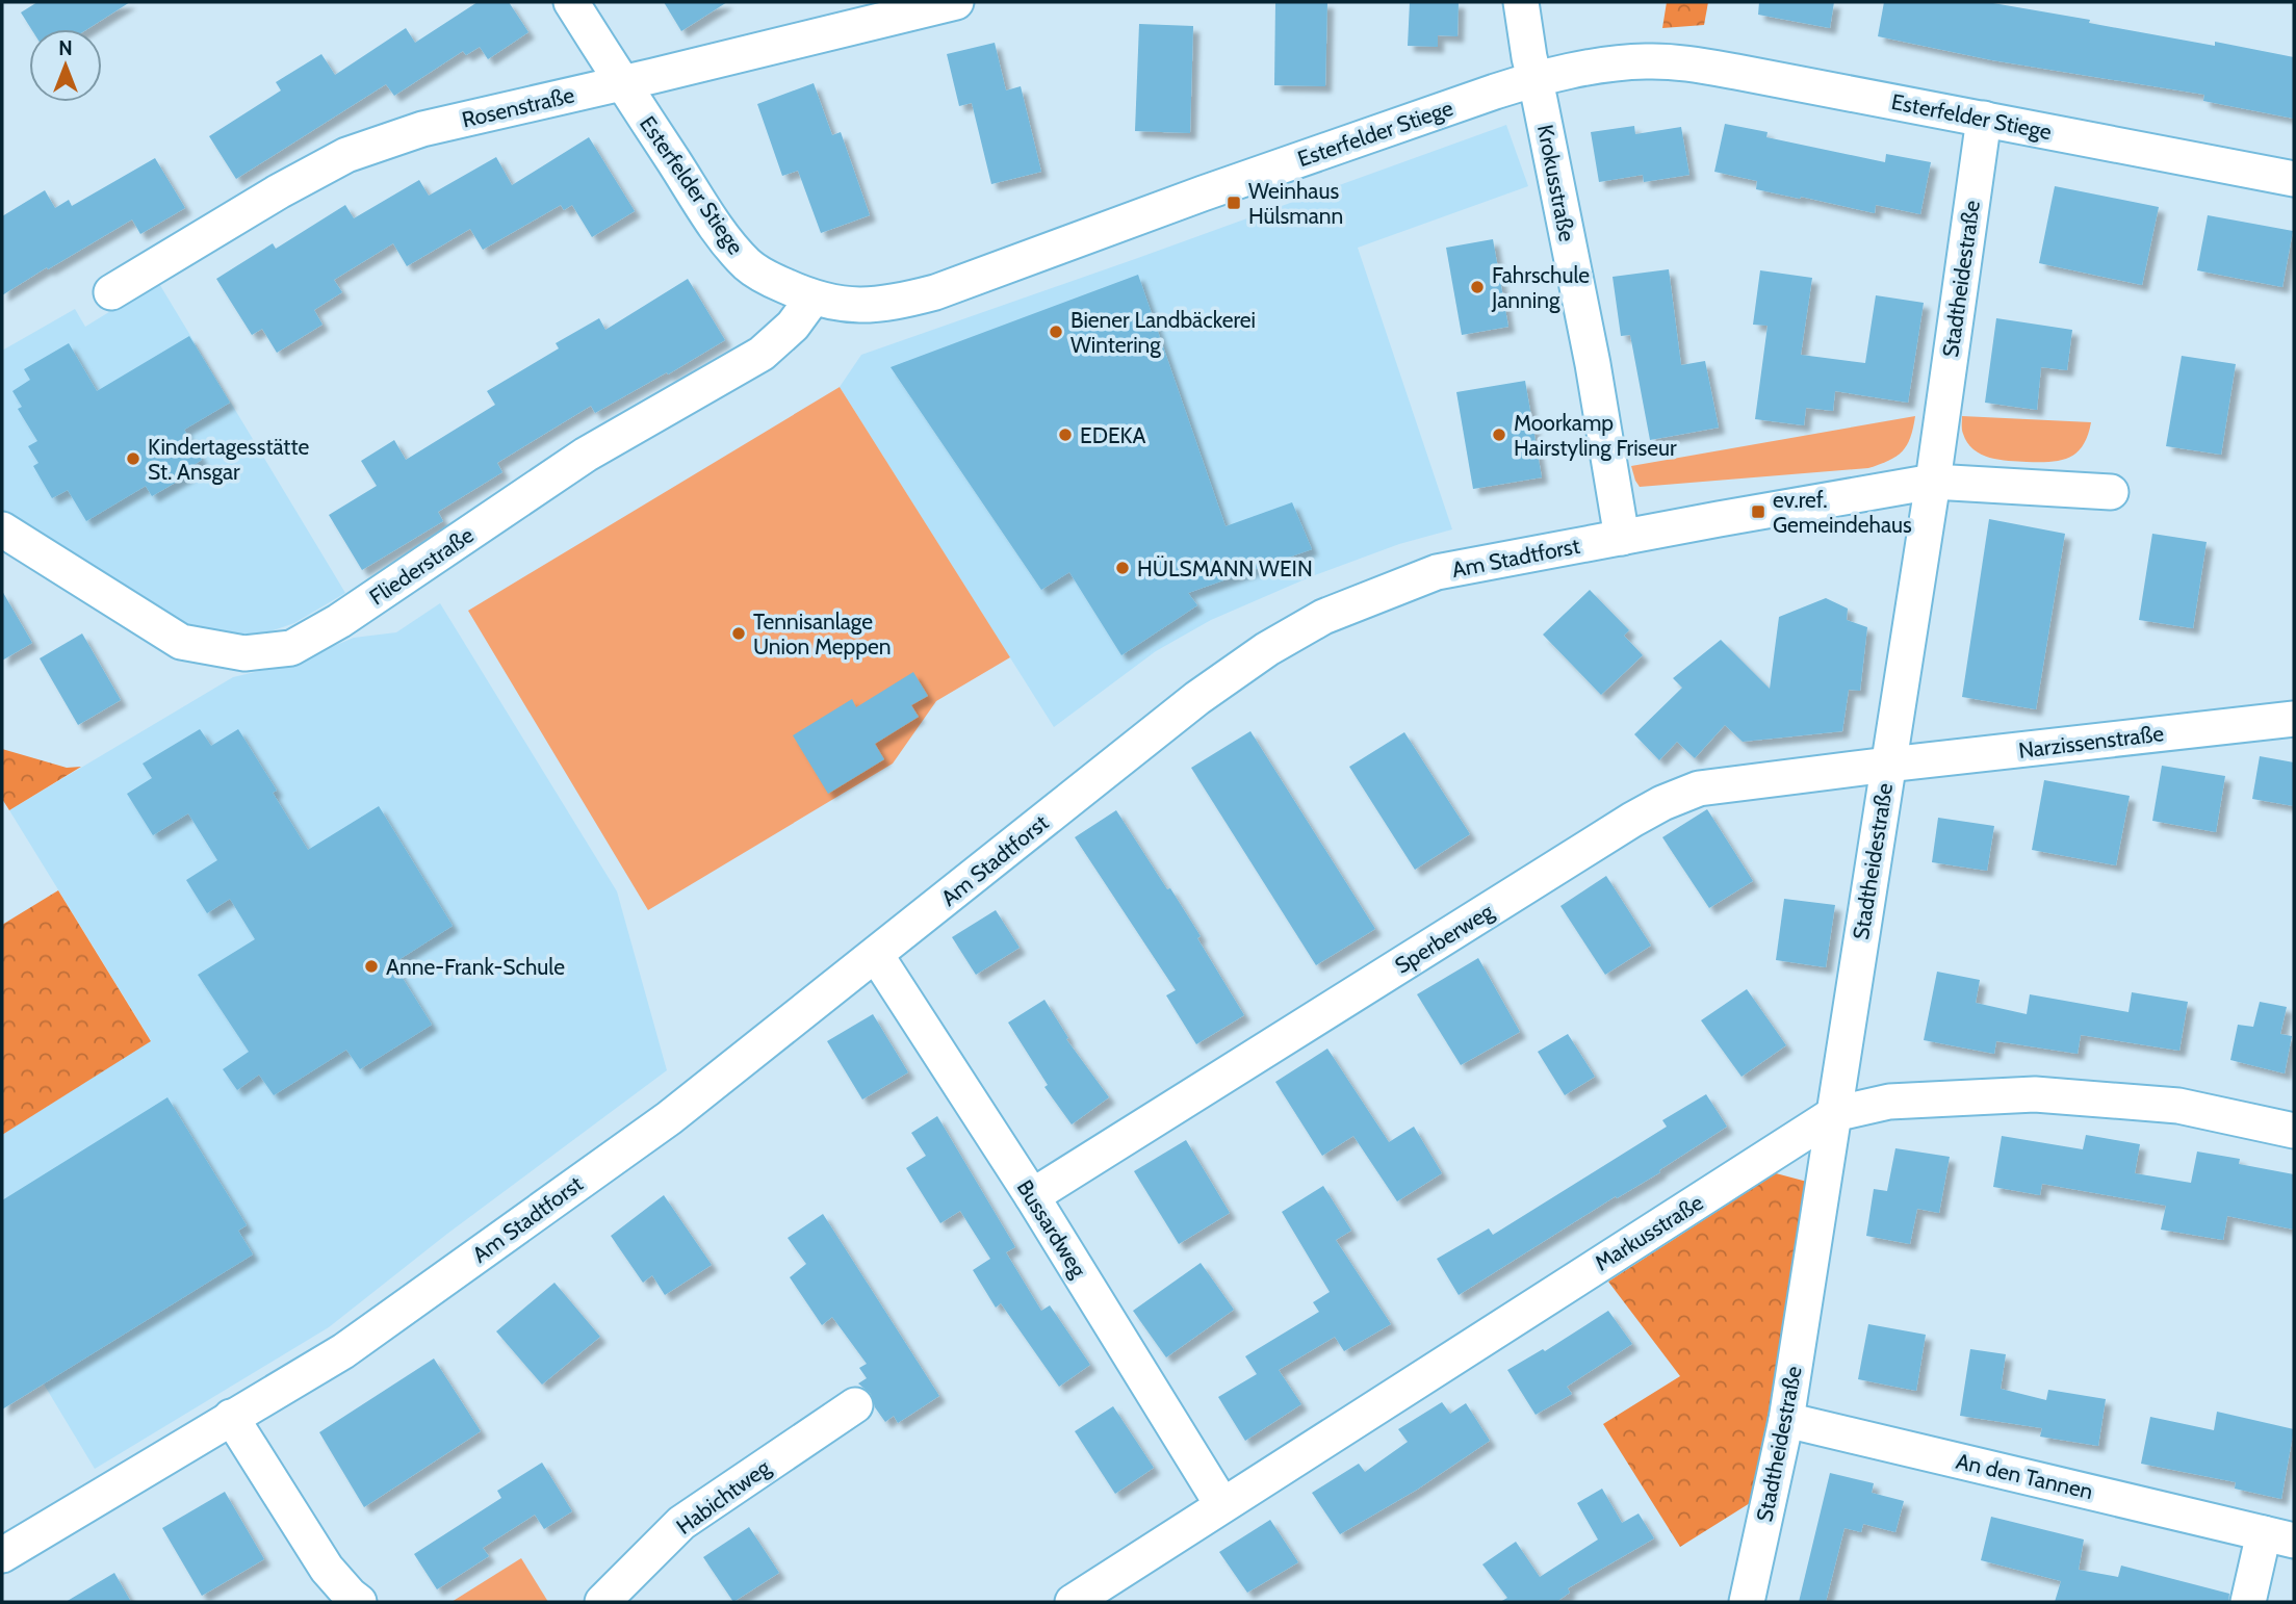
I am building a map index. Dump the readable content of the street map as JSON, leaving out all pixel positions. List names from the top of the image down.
{
  "streets": {
    "street": [
      "Rosenstraße",
      "Esterfelder Stiege",
      "Krokusstraße",
      "Stadtheidestraße",
      "Am Stadtforst",
      "Fliederstraße",
      "Narzissenstraße",
      "Sperberweg",
      "Bussardweg",
      "Markusstraße",
      "An den Tannen",
      "Habichtweg"
    ]
  },
  "crossings": [
    ["Rosenstraße", "Esterfelder Stiege"],
    ["Esterfelder Stiege", "Krokusstraße"],
    ["Esterfelder Stiege", "Stadtheidestraße"],
    ["Esterfelder Stiege", "Fliederstraße"],
    ["Krokusstraße", "Am Stadtforst"],
    ["Stadtheidestraße", "Am Stadtforst"],
    ["Stadtheidestraße", "Narzissenstraße"],
    ["Stadtheidestraße", "Sperberweg"],
    ["Stadtheidestraße", "Markusstraße"],
    ["Stadtheidestraße", "An den Tannen"],
    ["Am Stadtforst", "Bussardweg"],
    ["Narzissenstraße", "Sperberweg"],
    ["Sperberweg", "Bussardweg"],
    ["Bussardweg", "Markusstraße"]
  ],
  "places": {
    "transit": ["Weinhaus Hülsmann", "ev.ref. Gemeindehaus"],
    "other": [
      "Fahrschule Janning",
      "Biener Landbäckerei Wintering",
      "EDEKA",
      "Moorkamp Hairstyling Friseur",
      "Kindertagesstätte St. Ansgar",
      "HÜLSMANN WEIN",
      "Tennisanlage Union Meppen",
      "Anne-Frank-Schule"
    ]
  },
  "north": "top"
}
